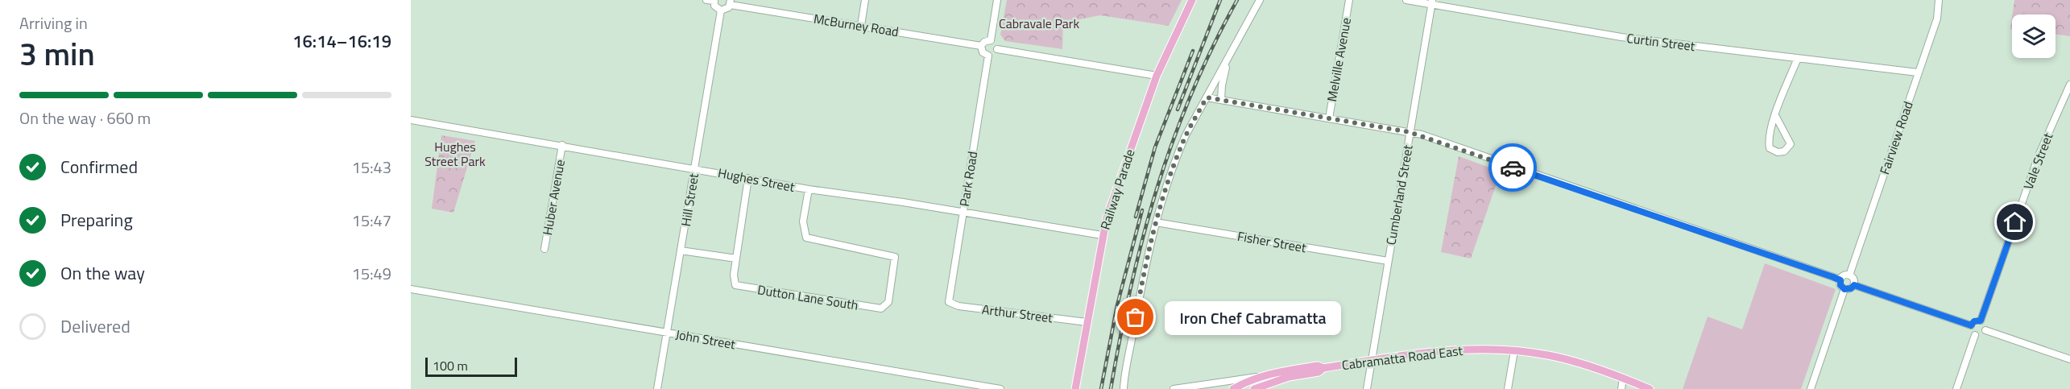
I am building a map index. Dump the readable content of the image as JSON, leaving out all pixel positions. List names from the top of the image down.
{
  "streets": {
    "main road": ["Railway Parade", "Cabramatta Road East"],
    "street": [
      "McBurney Road",
      "Curtin Street",
      "Melville Avenue",
      "Fairview Road",
      "Vale Street",
      "Park Road",
      "Hughes Street",
      "Cumberland Street",
      "Huber Avenue",
      "Hill Street",
      "Fisher Street",
      "Dutton Lane South",
      "Arthur Street",
      "John Street"
    ]
  },
  "crossings": [
    ["McBurney Road", "Park Road"],
    ["Curtin Street", "Fairview Road"],
    ["Curtin Street", "Cumberland Street"],
    ["Park Road", "Hughes Street"],
    ["Park Road", "Arthur Street"],
    ["Hughes Street", "Railway Parade"],
    ["Hughes Street", "Huber Avenue"],
    ["Hughes Street", "Hill Street"],
    ["Hughes Street", "Dutton Lane South"],
    ["Railway Parade", "Arthur Street"],
    ["Cumberland Street", "Fisher Street"],
    ["Cumberland Street", "Cabramatta Road East"],
    ["Hill Street", "John Street"]
  ],
  "parks": ["Cabravale Park", "Hughes Street Park"],
  "places": ["Iron Chef Cabramatta"],
  "scale_bar": "100 m",
  "page": {
    "heading": ["3 min", "Arriving in", "16:14–16:19"],
    "bar": "On the way · 660 m",
    "list": [
      ["Confirmed", "15:43"],
      ["Preparing", "15:47"],
      ["On the way", "15:49"],
      "Delivered"
    ],
    "bubble": "Iron Chef Cabramatta",
    "scale": "100 m"
  }
}
